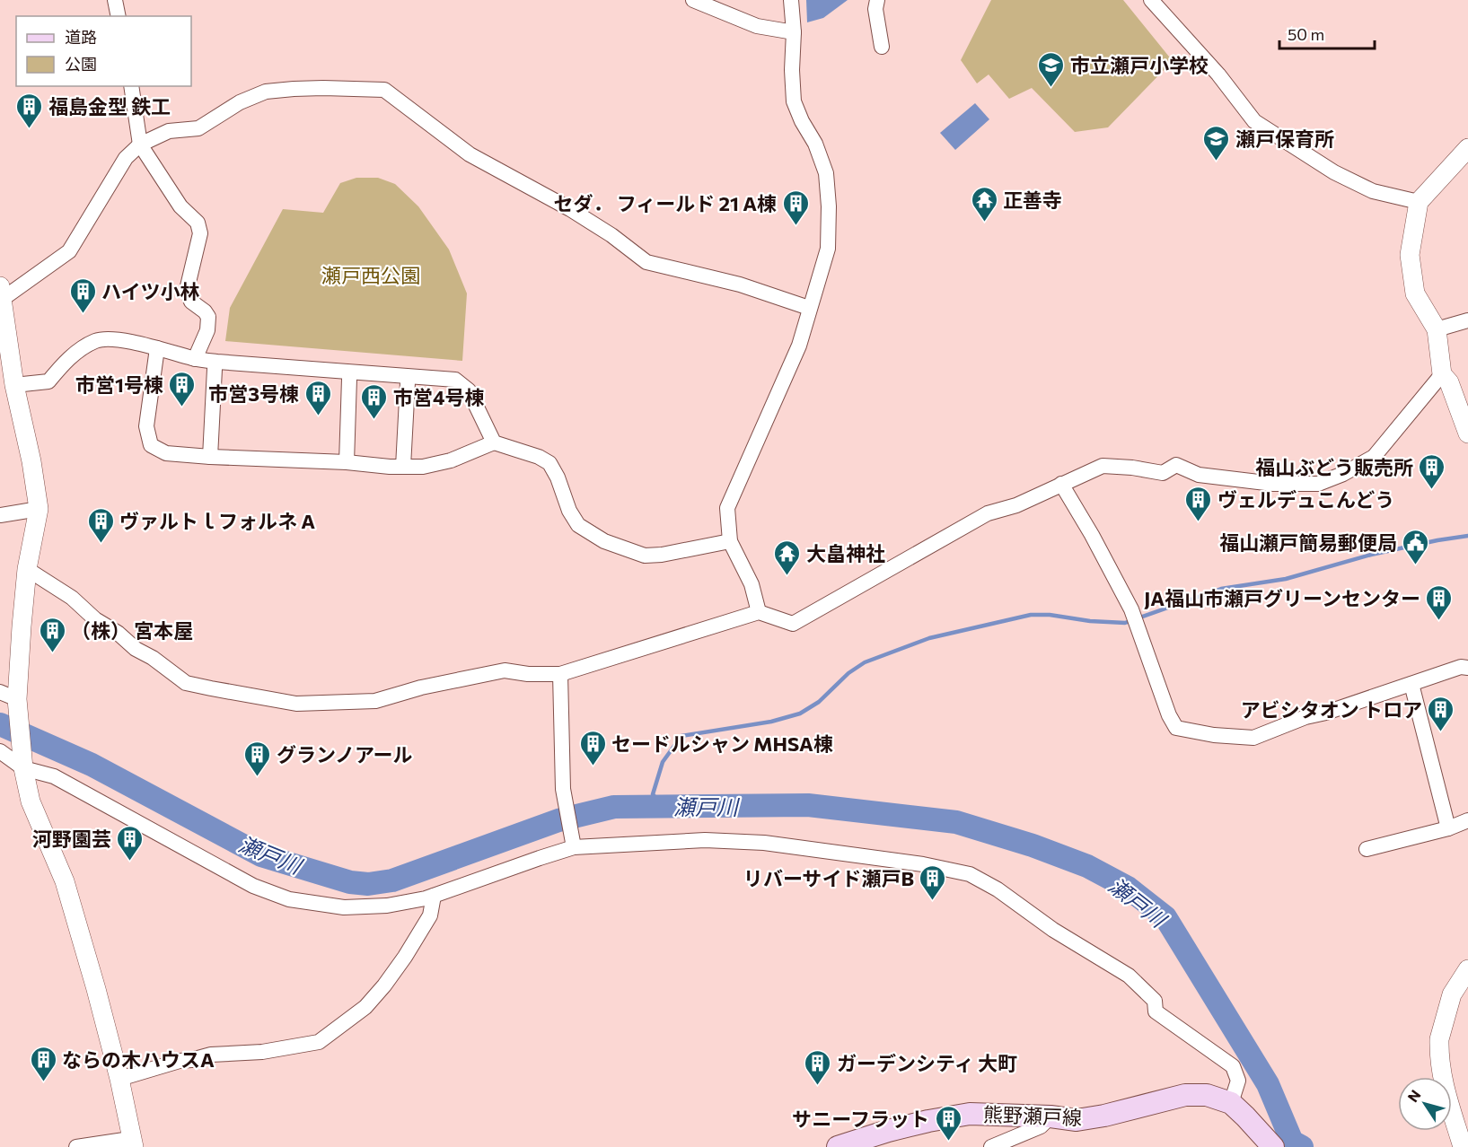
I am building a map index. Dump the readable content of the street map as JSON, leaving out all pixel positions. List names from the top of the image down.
{
  "streets": {
    "main road": ["熊野瀬戸線"]
  },
  "water": ["瀬戸川"],
  "parks": ["瀬戸西公園"],
  "places": {
    "school or university": ["市立瀬戸小学校", "瀬戸保育所"],
    "building": [
      "福島金型 鉄工",
      "セダ． フィールド 21 A棟",
      "ハイツ小林",
      "市営1号棟",
      "市営3号棟",
      "市営4号棟",
      "福山ぶどう販売所",
      "ヴェルデュこんどう",
      "ヴァルトｌフォルネ A",
      "JA福山市瀬戸グリーンセンター",
      "（株） 宮本屋",
      "アビシタオン トロア",
      "セードルシャン MHSA棟",
      "グランノアール",
      "河野園芸",
      "リバーサイド瀬戸B",
      "ならの木ハウスA",
      "ガーデンシティ 大町",
      "サニーフラット"
    ],
    "temple": ["正善寺", "大畠神社"],
    "public building": ["福山瀬戸簡易郵便局"]
  },
  "legend": ["道路", "公園"],
  "scale_bar": "50 m",
  "north": "top left"
}
